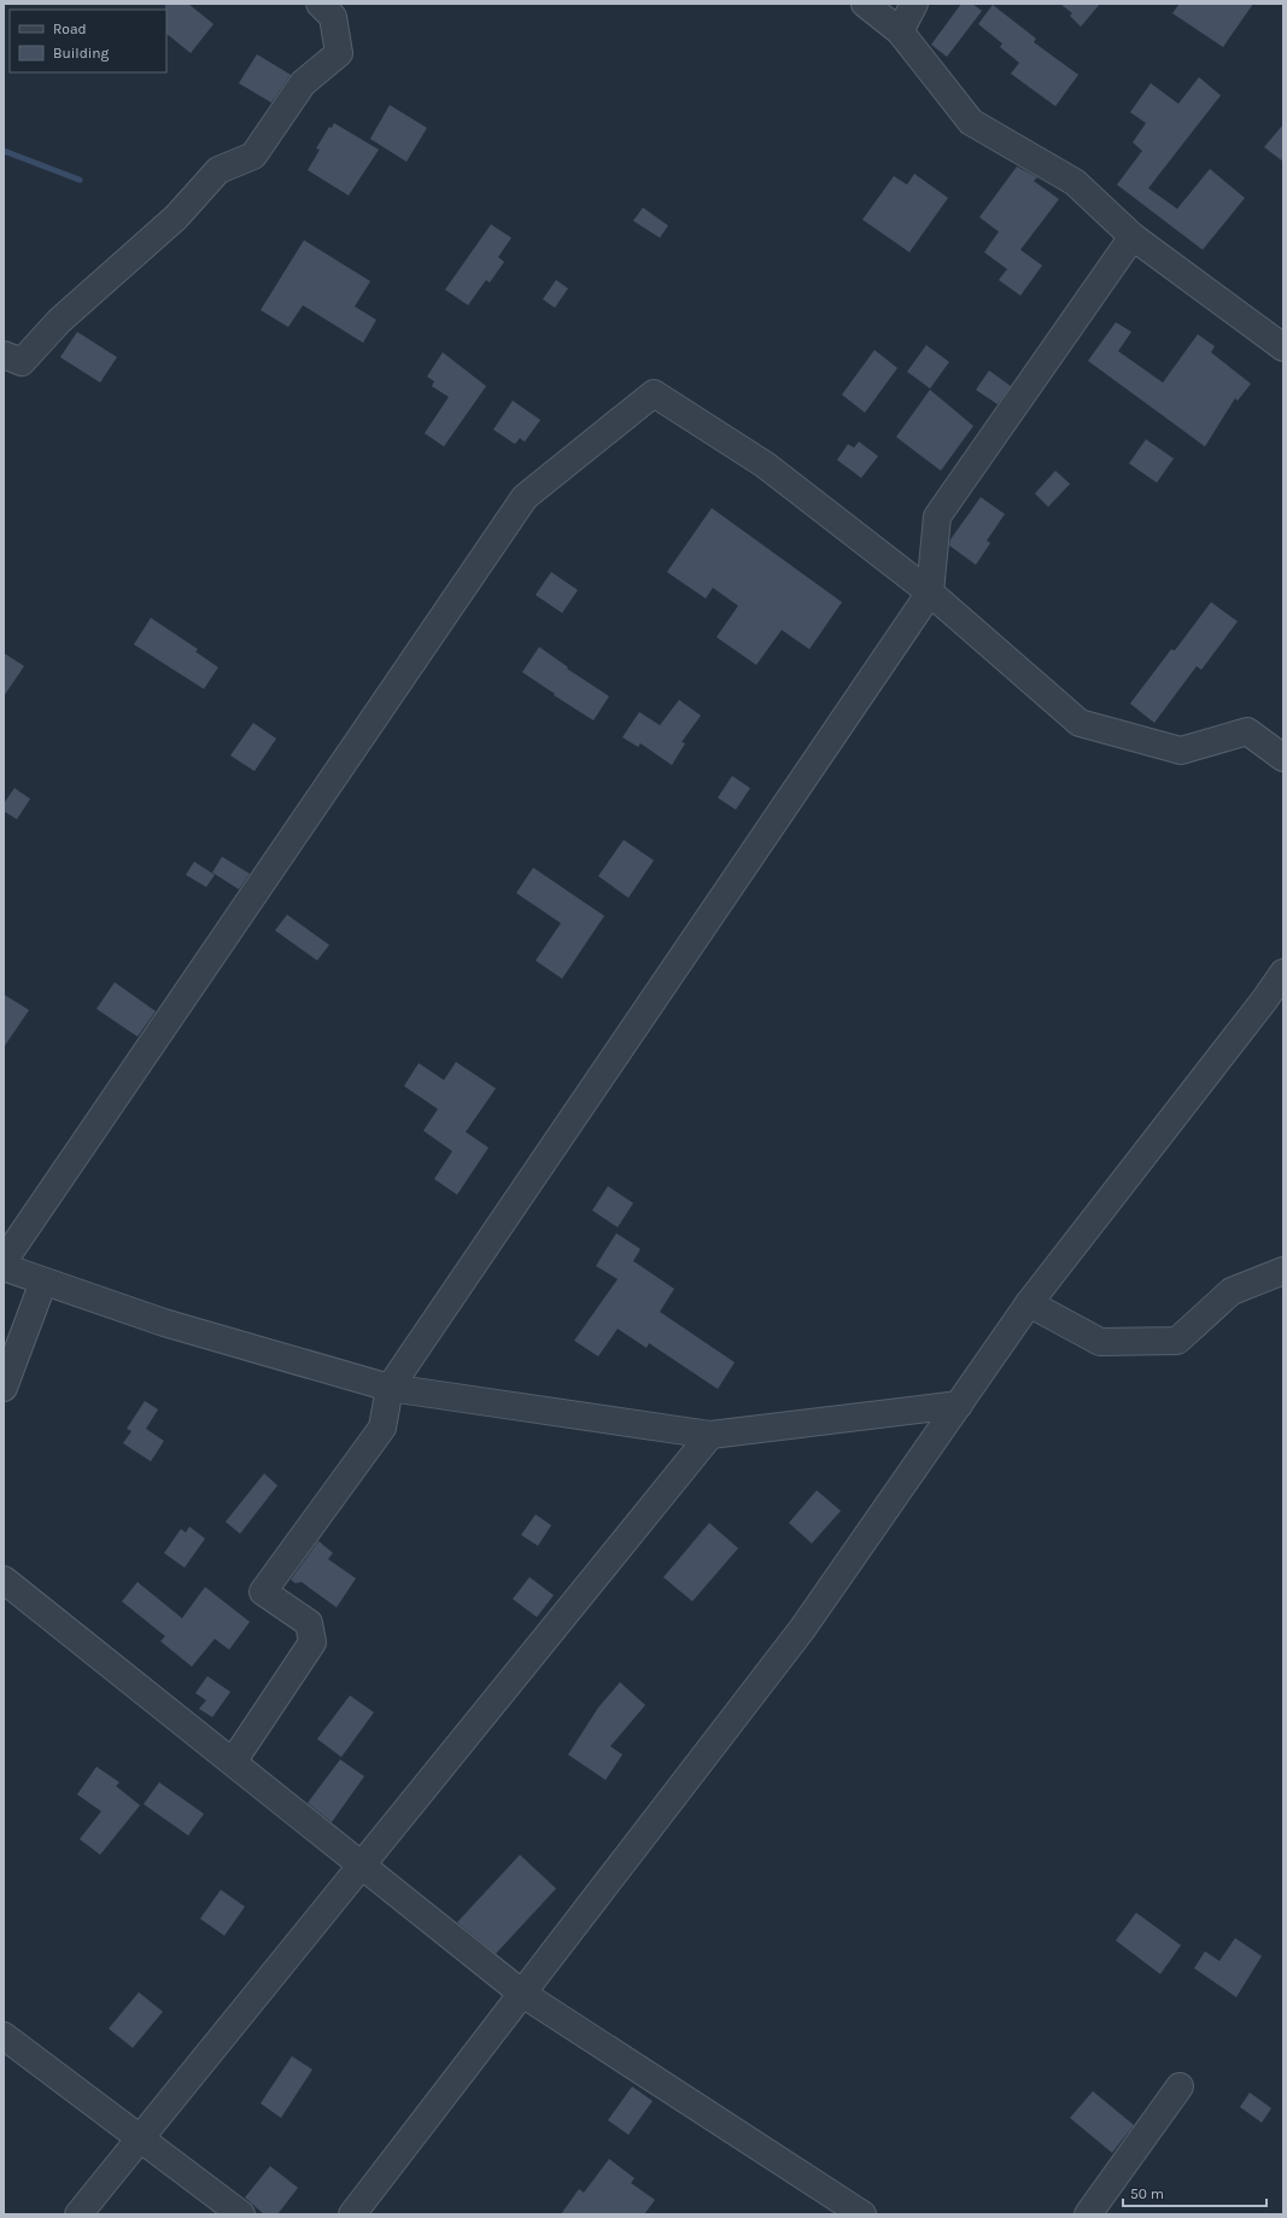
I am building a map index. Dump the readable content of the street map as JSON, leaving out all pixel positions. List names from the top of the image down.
{
  "legend": ["Road", "Building"],
  "scale_bar": "50 m"
}
